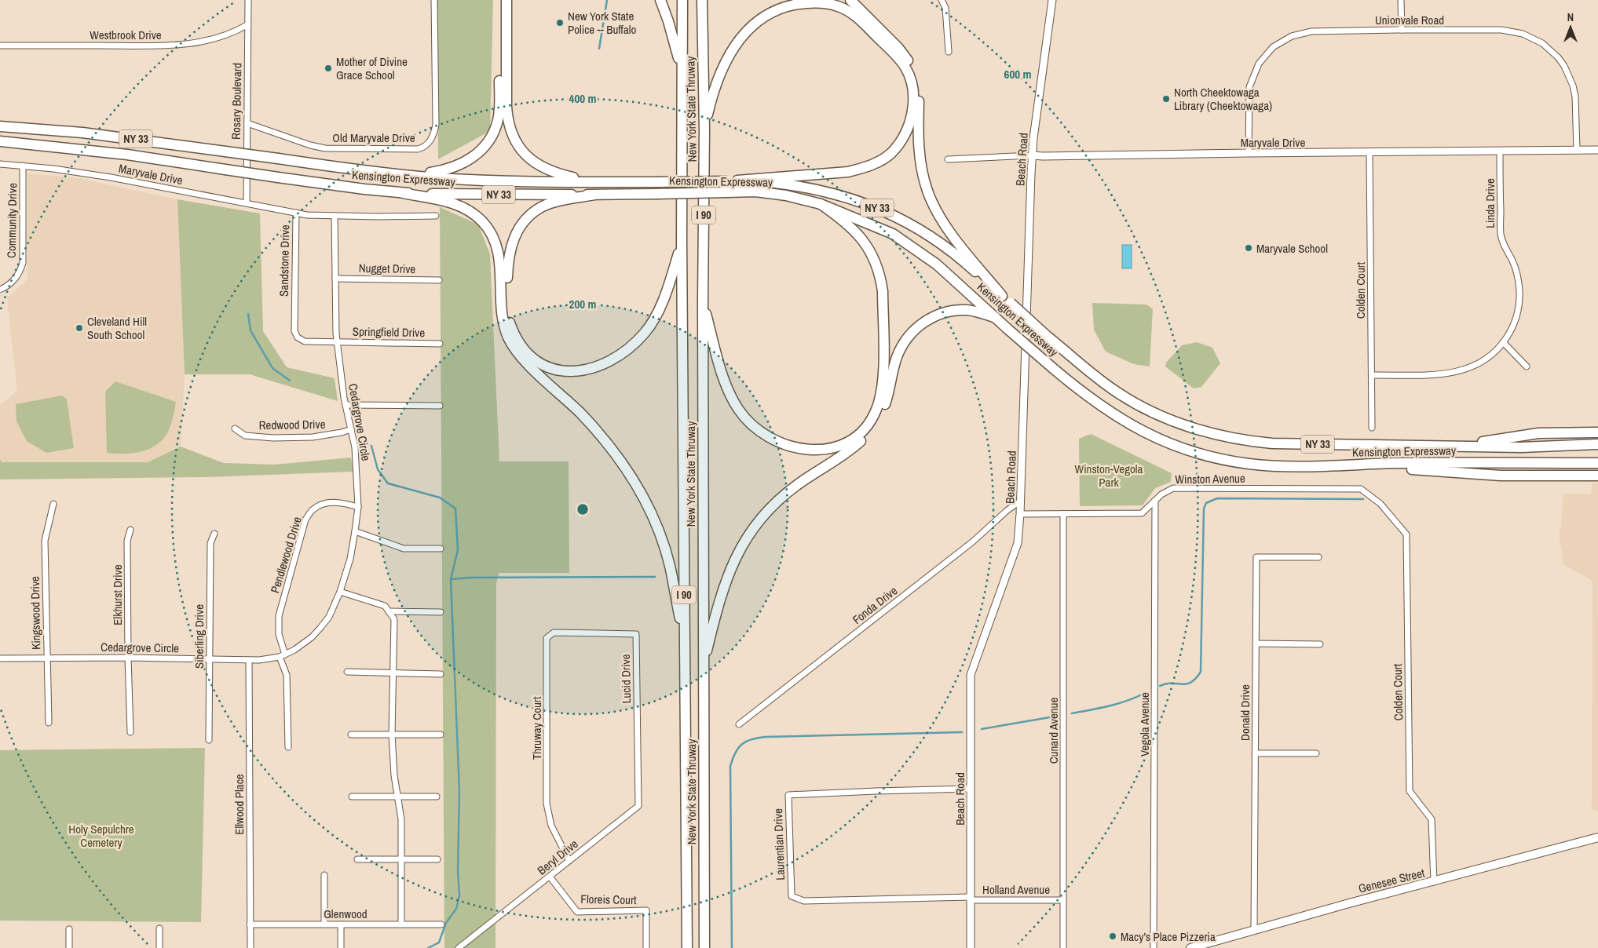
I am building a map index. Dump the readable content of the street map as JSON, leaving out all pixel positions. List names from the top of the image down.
{
  "streets": {
    "highway": [
      "New York State Thruway",
      "NY 33",
      "Kensington Expressway",
      "I 90"
    ],
    "main road": ["Genesee Street"],
    "street": [
      "Unionvale Road",
      "Westbrook Drive",
      "Rosary Boulevard",
      "Old Maryvale Drive",
      "Maryvale Drive",
      "Beach Road",
      "Linda Drive",
      "Community Drive",
      "Sandstone Drive",
      "Nugget Drive",
      "Colden Court",
      "Springfield Drive",
      "Cedargrove Circle",
      "Redwood Drive",
      "Winston Avenue",
      "Pendlewood Drive",
      "Elkhurst Drive",
      "Fonda Drive",
      "Kingswood Drive",
      "Siberling Drive",
      "Lucid Drive",
      "Donald Drive",
      "Vegola Avenue",
      "Thruway Court",
      "Cunard Avenue",
      "Ellwood Place",
      "Laurentian Drive",
      "Beryl Drive",
      "Holland Avenue",
      "Floreis Court",
      "Glenwood"
    ]
  },
  "crossings": [
    ["Unionvale Road", "Maryvale Drive"],
    ["Westbrook Drive", "Rosary Boulevard"],
    ["Rosary Boulevard", "Old Maryvale Drive"],
    ["Rosary Boulevard", "Maryvale Drive"],
    ["Maryvale Drive", "Beach Road"],
    ["Maryvale Drive", "Linda Drive"],
    ["Maryvale Drive", "Community Drive"],
    ["Maryvale Drive", "Sandstone Drive"],
    ["Maryvale Drive", "Colden Court"],
    ["Beach Road", "Winston Avenue"],
    ["Beach Road", "Fonda Drive"],
    ["Beach Road", "Laurentian Drive"],
    ["Beach Road", "Holland Avenue"],
    ["Linda Drive", "Colden Court"],
    ["Sandstone Drive", "Springfield Drive"],
    ["Sandstone Drive", "Cedargrove Circle"],
    ["Nugget Drive", "Cedargrove Circle"],
    ["Colden Court", "Winston Avenue"],
    ["Colden Court", "Genesee Street"],
    ["Springfield Drive", "Cedargrove Circle"],
    ["Cedargrove Circle", "Redwood Drive"],
    ["Cedargrove Circle", "Pendlewood Drive"],
    ["Cedargrove Circle", "Elkhurst Drive"],
    ["Cedargrove Circle", "Kingswood Drive"],
    ["Cedargrove Circle", "Siberling Drive"],
    ["Cedargrove Circle", "Ellwood Place"],
    ["Winston Avenue", "Vegola Avenue"],
    ["Winston Avenue", "Cunard Avenue"],
    ["Lucid Drive", "Thruway Court"],
    ["Lucid Drive", "Beryl Drive"],
    ["Donald Drive", "Genesee Street"],
    ["Thruway Court", "Beryl Drive"],
    ["Cunard Avenue", "Holland Avenue"],
    ["Ellwood Place", "Glenwood"],
    ["Laurentian Drive", "Holland Avenue"],
    ["Beryl Drive", "Floreis Court"]
  ],
  "parks": ["Winston-Vegola Park", "Holy Sepulchre Cemetery"],
  "places": [
    "New York State Police -- Buffalo",
    "Mother of Divine Grace School",
    "North Cheektowaga Library (Cheektowaga)",
    "Maryvale School",
    "Cleveland Hill South School",
    "Macy’s Place Pizzeria"
  ],
  "north": "top",
  "rings": ["600 m", "400 m", "200 m"]
}
